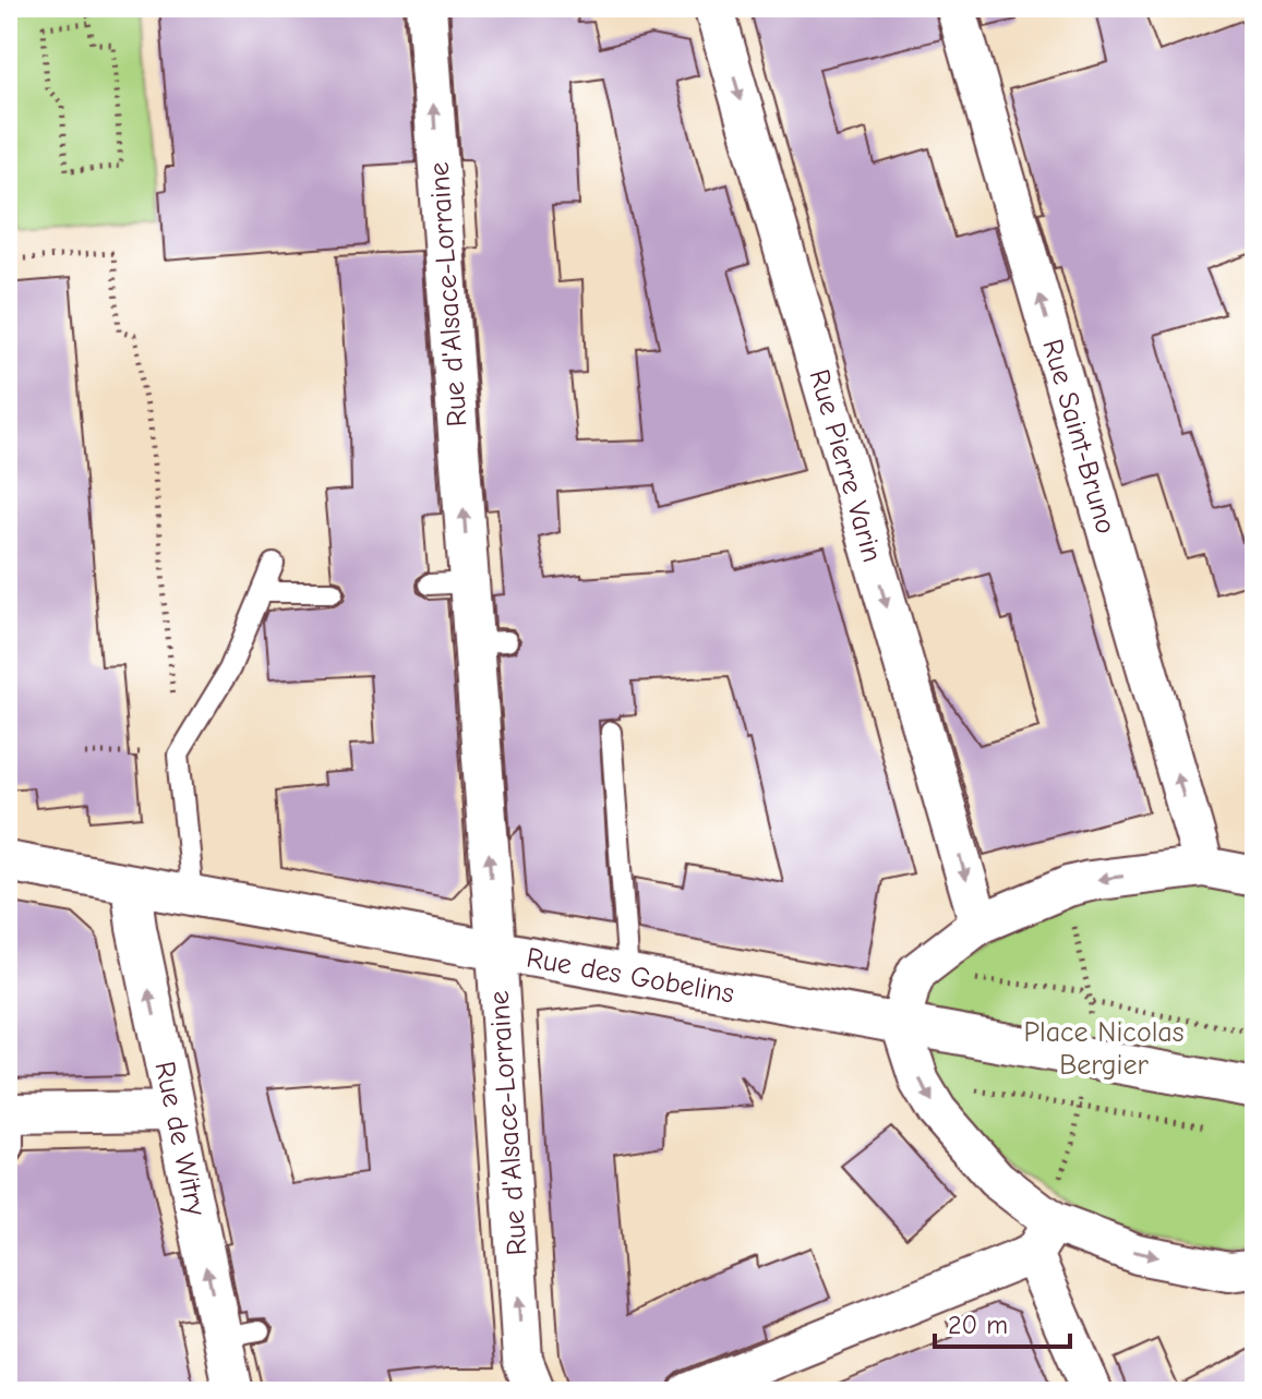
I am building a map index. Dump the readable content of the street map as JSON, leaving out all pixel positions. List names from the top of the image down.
{
  "streets": {
    "street": [
      "Rue d'Alsace-Lorraine",
      "Rue Saint-Bruno",
      "Rue Pierre Varin",
      "Rue des Gobelins",
      "Rue de Witry"
    ]
  },
  "crossings": [
    ["Rue d'Alsace-Lorraine", "Rue des Gobelins"],
    ["Rue des Gobelins", "Rue de Witry"]
  ],
  "one_way": [
    "Rue d'Alsace-Lorraine",
    "Rue Saint-Bruno",
    "Rue Pierre Varin",
    "Rue de Witry"
  ],
  "parks": ["Place Nicolas Bergier"],
  "scale_bar": "20 m"
}
